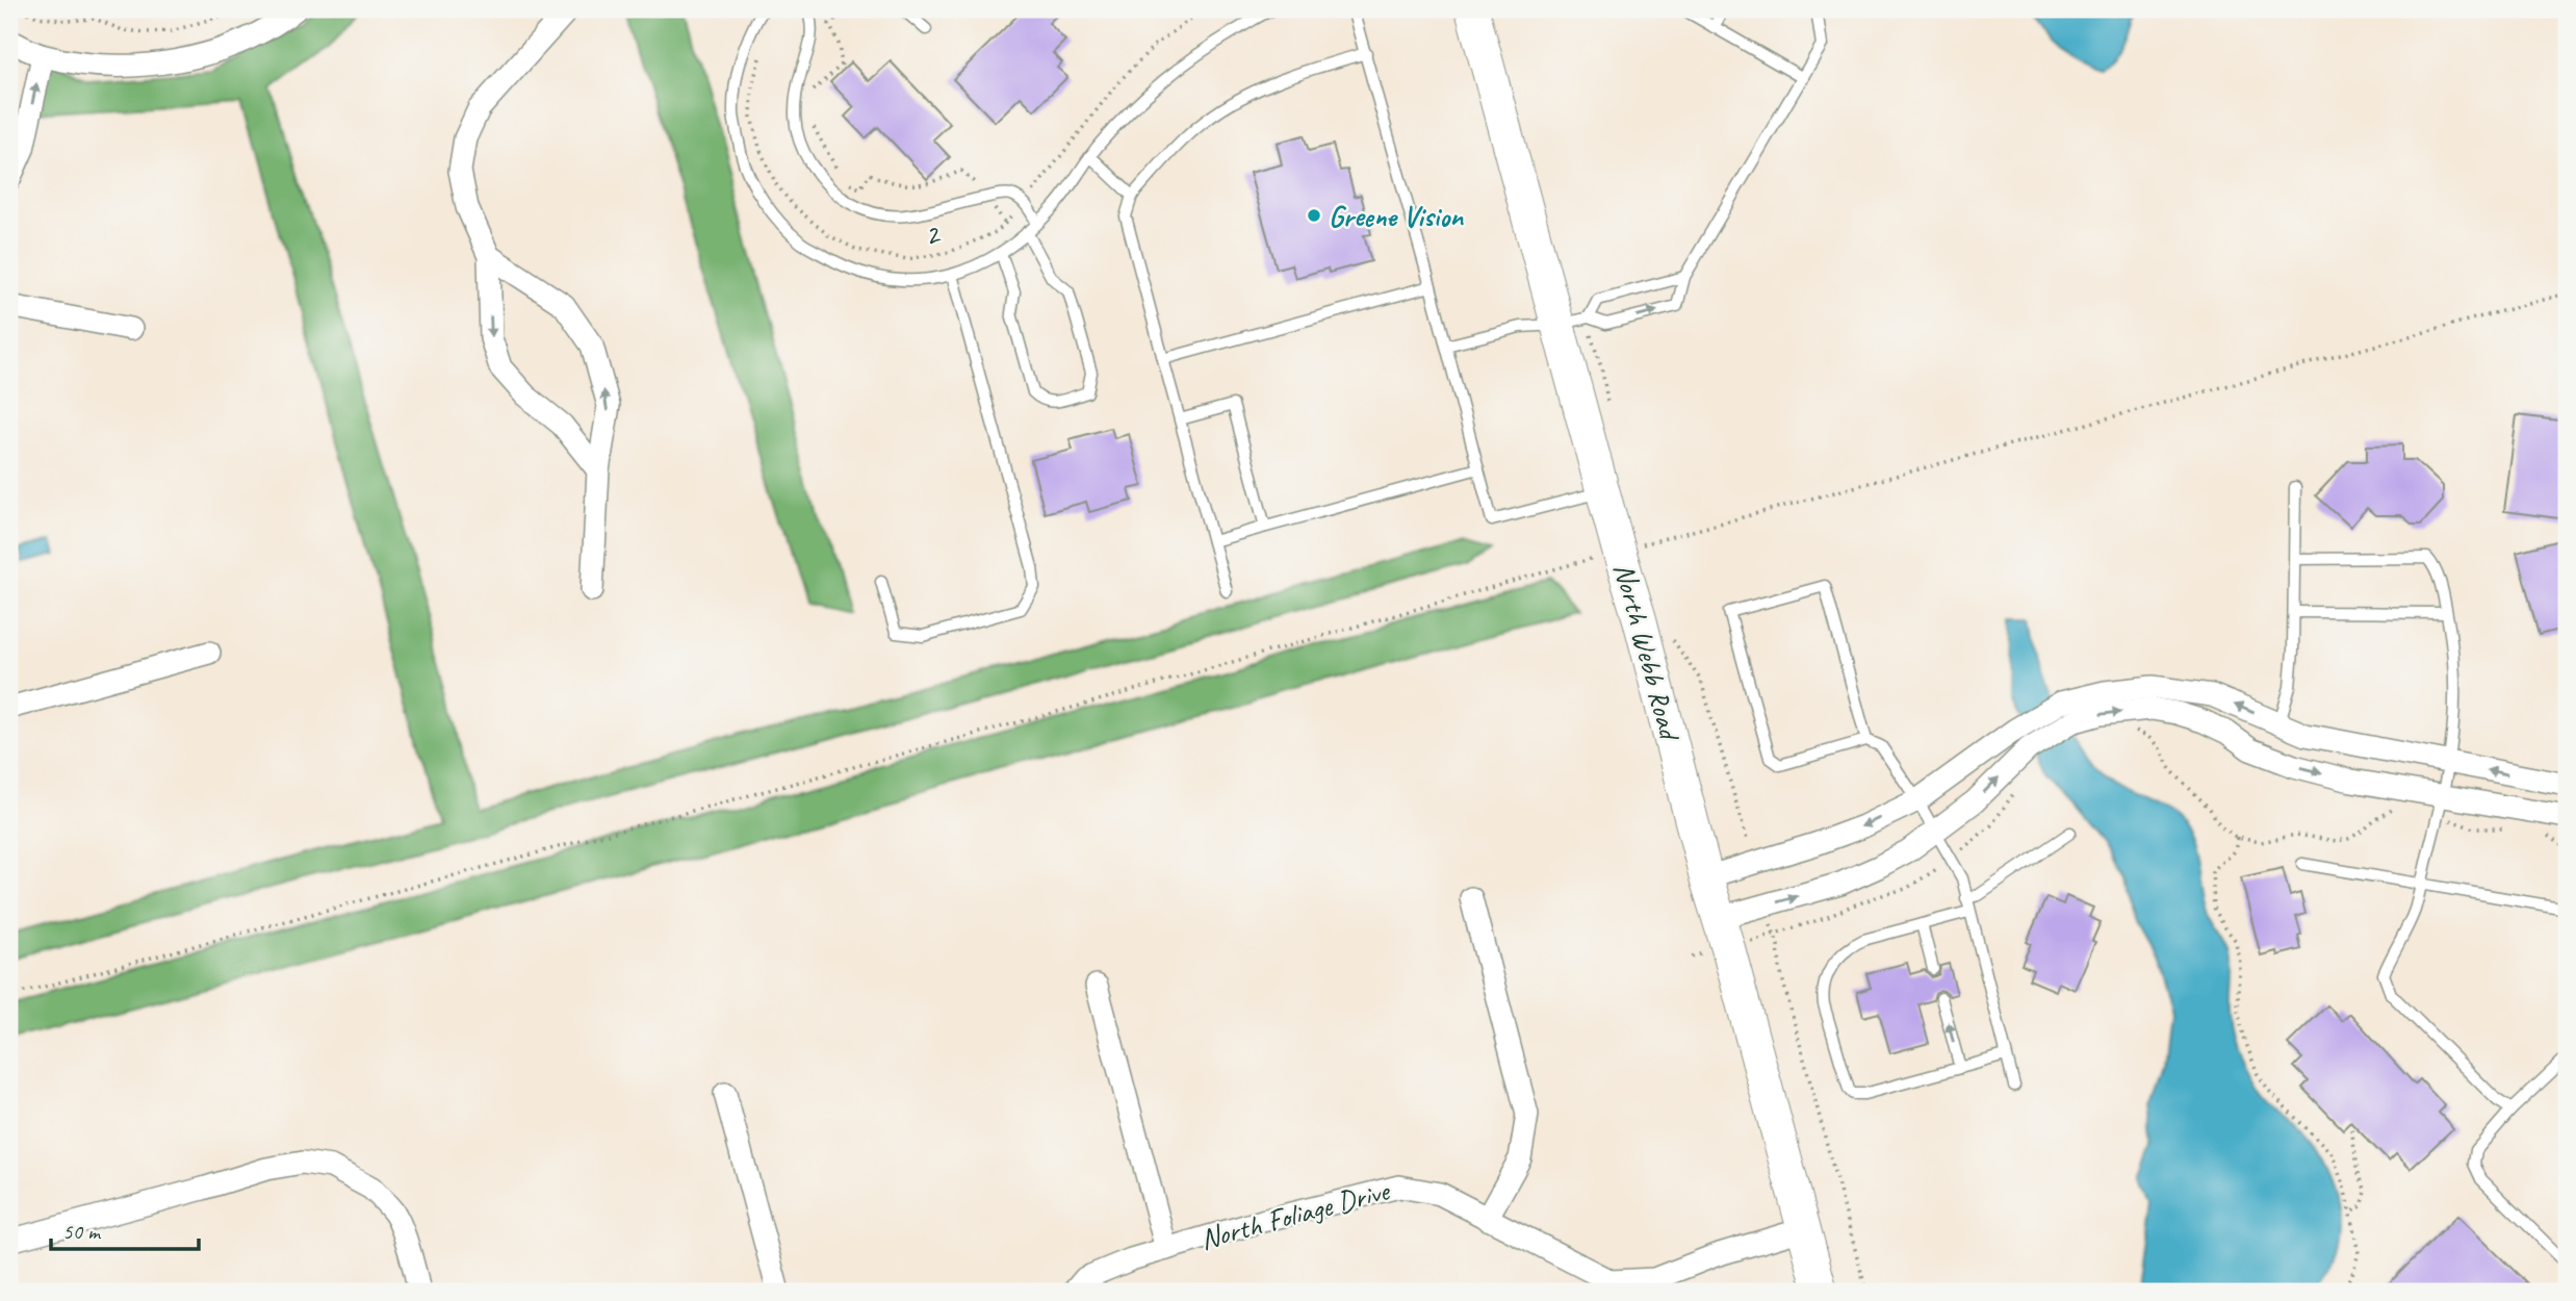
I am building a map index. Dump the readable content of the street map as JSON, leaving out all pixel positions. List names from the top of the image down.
{
  "streets": {
    "main road": ["North Webb Road"],
    "street": ["North Foliage Drive"],
    "path": ["2"]
  },
  "crossings": [
    ["North Webb Road", "North Foliage Drive"]
  ],
  "places": ["Greene Vision"],
  "scale_bar": "50 m"
}
